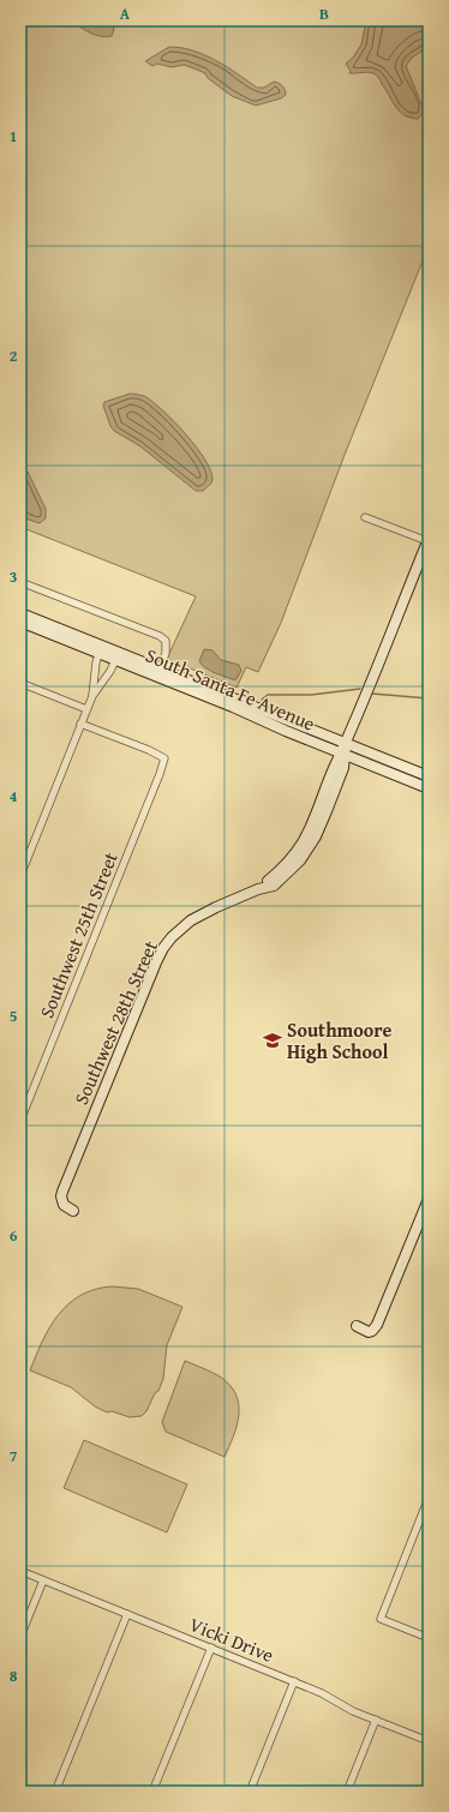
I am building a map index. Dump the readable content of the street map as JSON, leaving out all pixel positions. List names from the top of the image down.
{
  "streets": {
    "street": [
      "South Santa Fe Avenue",
      "Southwest 25th Street",
      "Southwest 28th Street",
      "Vicki Drive"
    ]
  },
  "crossings": [
    ["South Santa Fe Avenue", "Southwest 28th Street"]
  ],
  "places": {
    "school or university": ["Southmoore High School"]
  },
  "grid": {
    "columns": ["A", "B"],
    "rows": [
      "1",
      "2",
      "3",
      "4",
      "5",
      "6",
      "7",
      "8"
    ]
  }
}
